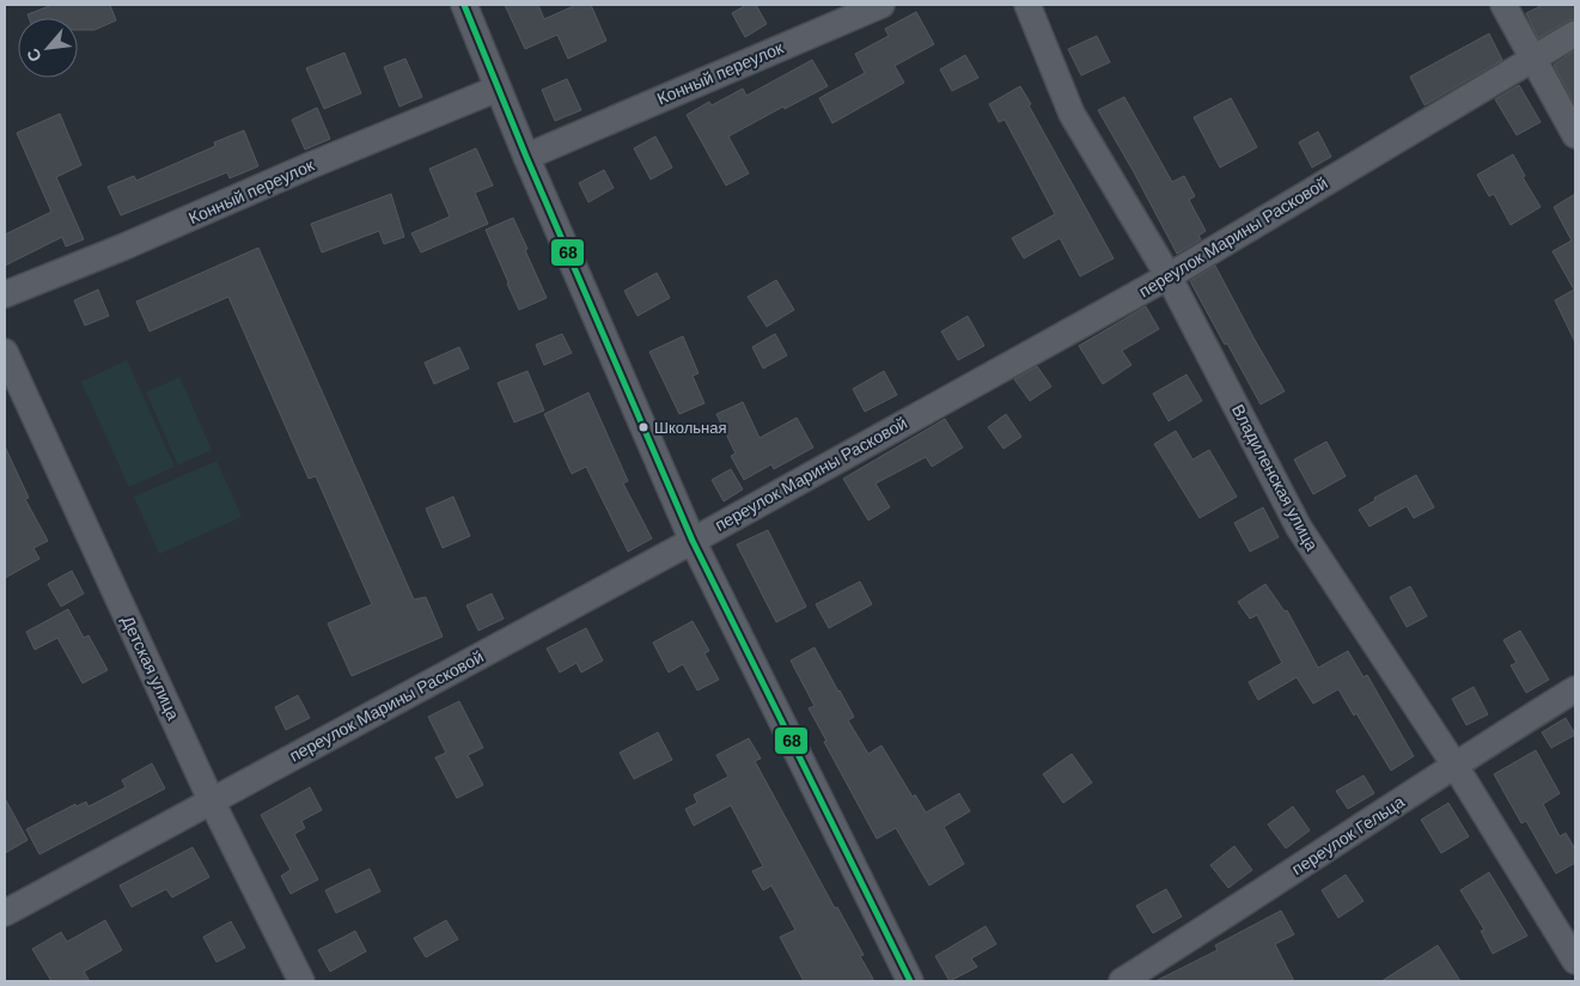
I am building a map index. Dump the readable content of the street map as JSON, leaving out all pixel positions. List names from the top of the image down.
{
  "streets": {
    "street": [
      "Конный переулок",
      "переулок Марины Расковой",
      "Владиленская улица",
      "Детская улица",
      "переулок Гельца"
    ]
  },
  "crossings": [
    ["переулок Марины Расковой", "Владиленская улица"],
    ["переулок Марины Расковой", "Детская улица"],
    ["Владиленская улица", "переулок Гельца"]
  ],
  "places": ["Школьная"],
  "lines": ["transit line 68"],
  "north": "bottom left"
}
